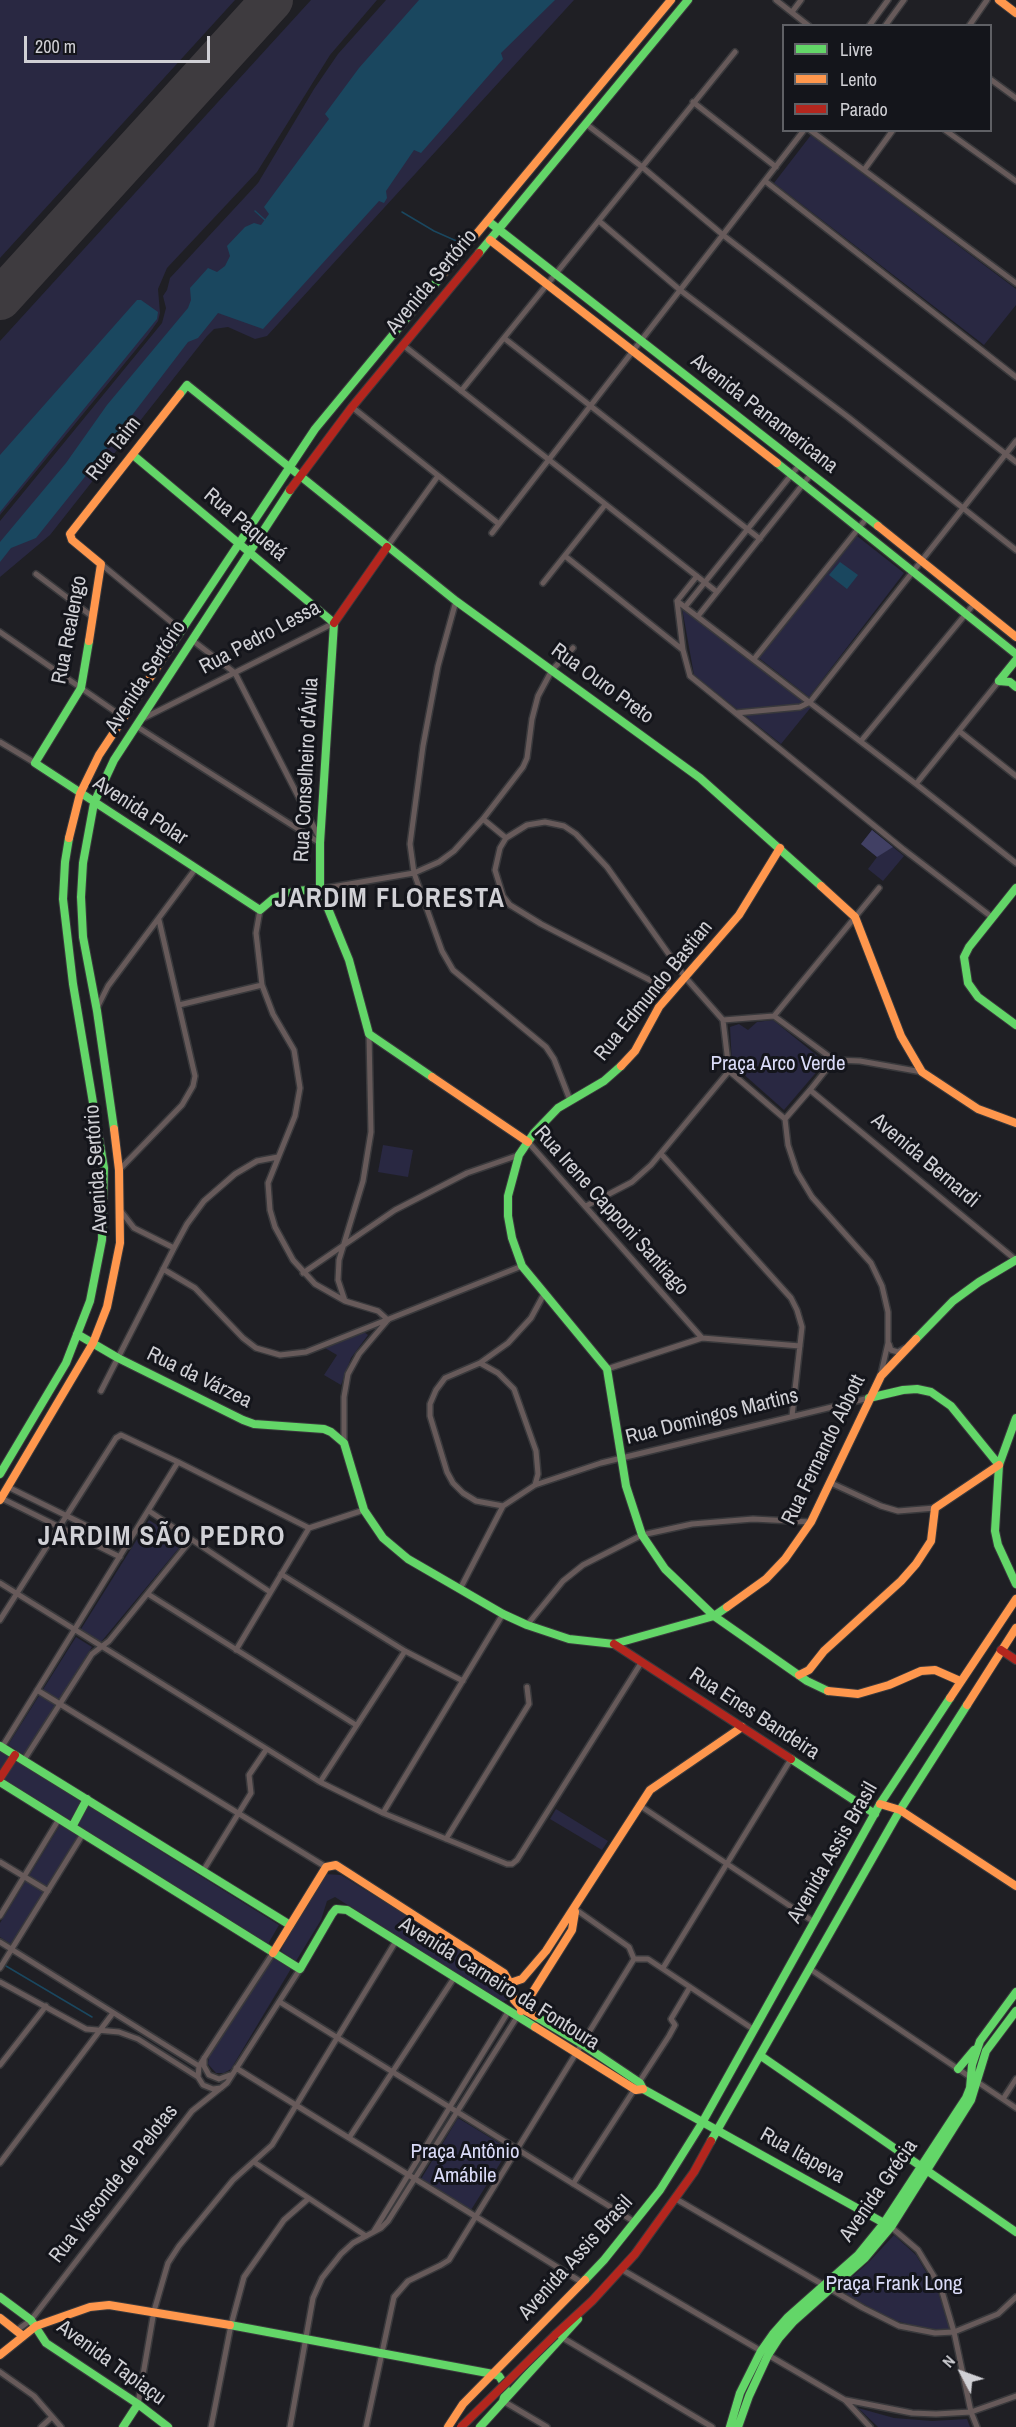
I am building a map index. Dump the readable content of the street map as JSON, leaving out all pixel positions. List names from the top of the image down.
{
  "streets": {
    "main road": [
      "Avenida Sertório",
      "Avenida Panamericana",
      "Rua Taim",
      "Rua Paquetá",
      "Rua Realengo",
      "Rua Pedro Lessa",
      "Rua Ouro Preto",
      "Rua Conselheiro d'Ávila",
      "Avenida Polar",
      "Rua Edmundo Bastian",
      "Rua Irene Capponi Santiago",
      "Rua da Várzea",
      "Rua Domingos Martins",
      "Rua Fernando Abbott",
      "Rua Enes Bandeira",
      "Avenida Assis Brasil",
      "Avenida Carneiro da Fontoura",
      "Rua Itapeva",
      "Rua Visconde de Pelotas",
      "Avenida Grécia",
      "Avenida Tapiaçu"
    ],
    "street": ["Avenida Bernardi"]
  },
  "crossings": [
    ["Avenida Sertório", "Avenida Panamericana"],
    ["Avenida Sertório", "Rua Paquetá"],
    ["Avenida Sertório", "Rua Pedro Lessa"],
    ["Avenida Sertório", "Rua Ouro Preto"],
    ["Avenida Sertório", "Avenida Polar"],
    ["Avenida Sertório", "Rua da Várzea"],
    ["Rua Taim", "Rua Paquetá"],
    ["Rua Taim", "Rua Realengo"],
    ["Rua Taim", "Rua Ouro Preto"],
    ["Rua Paquetá", "Rua Pedro Lessa"],
    ["Rua Paquetá", "Rua Conselheiro d'Ávila"],
    ["Rua Realengo", "Avenida Polar"],
    ["Rua Pedro Lessa", "Rua Ouro Preto"],
    ["Rua Pedro Lessa", "Rua Conselheiro d'Ávila"],
    ["Rua Ouro Preto", "Rua Edmundo Bastian"],
    ["Rua Conselheiro d'Ávila", "Rua Irene Capponi Santiago"],
    ["Rua Edmundo Bastian", "Rua Irene Capponi Santiago"],
    ["Rua Edmundo Bastian", "Rua Domingos Martins"],
    ["Rua Edmundo Bastian", "Rua Fernando Abbott"],
    ["Rua Edmundo Bastian", "Avenida Assis Brasil"],
    ["Rua da Várzea", "Rua Fernando Abbott"],
    ["Rua Domingos Martins", "Rua Fernando Abbott"],
    ["Rua Fernando Abbott", "Rua Enes Bandeira"],
    ["Rua Enes Bandeira", "Avenida Assis Brasil"],
    ["Avenida Assis Brasil", "Avenida Carneiro da Fontoura"],
    ["Avenida Assis Brasil", "Rua Itapeva"],
    ["Avenida Carneiro da Fontoura", "Rua Itapeva"],
    ["Avenida Carneiro da Fontoura", "Rua Visconde de Pelotas"],
    ["Rua Itapeva", "Avenida Grécia"],
    ["Rua Visconde de Pelotas", "Avenida Tapiaçu"]
  ],
  "districts": ["JARDIM FLORESTA", "JARDIM SÃO PEDRO"],
  "parks": ["Praça Arco Verde", "Praça Antônio Amábile", "Praça Frank Long"],
  "legend": ["Livre", "Lento", "Parado"],
  "scale_bar": "200 m",
  "north": "top left"
}
